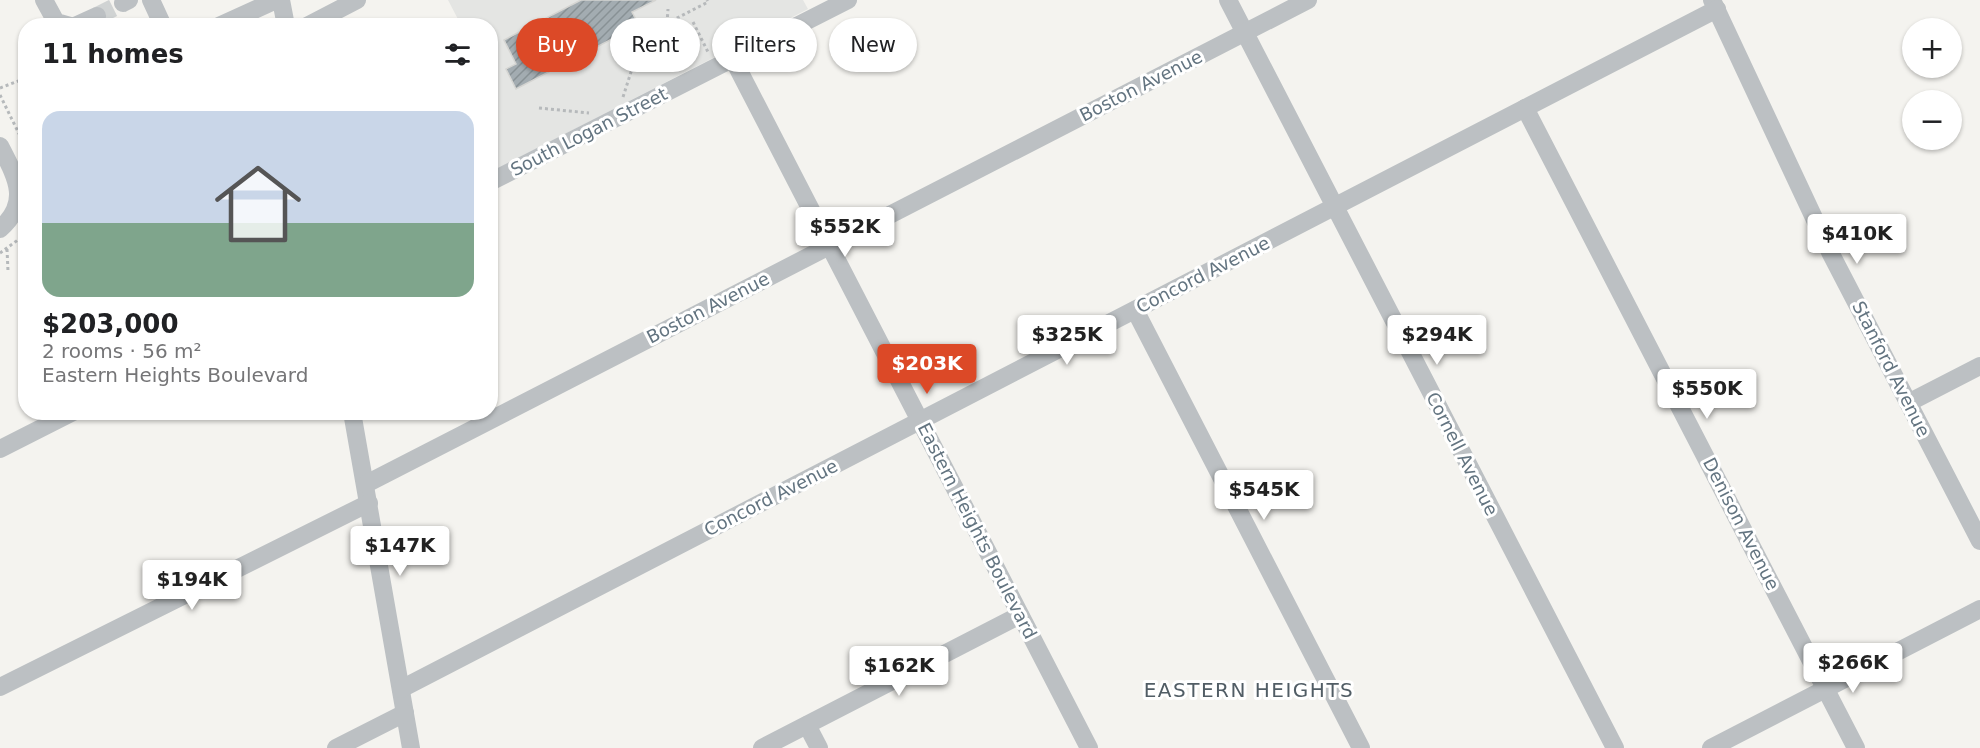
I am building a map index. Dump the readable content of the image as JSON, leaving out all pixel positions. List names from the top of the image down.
{
  "streets": {
    "street": [
      "Boston Avenue",
      "South Logan Street",
      "Concord Avenue",
      "Stanford Avenue",
      "Cornell Avenue",
      "Denison Avenue",
      "Eastern Heights Boulevard"
    ]
  },
  "crossings": [
    ["Boston Avenue", "Cornell Avenue"],
    ["Boston Avenue", "Eastern Heights Boulevard"],
    ["Concord Avenue", "Stanford Avenue"],
    ["Concord Avenue", "Cornell Avenue"],
    ["Concord Avenue", "Denison Avenue"],
    ["Concord Avenue", "Eastern Heights Boulevard"]
  ],
  "districts": ["EASTERN HEIGHTS"],
  "page": {
    "map_buttons": ["+", "−"],
    "chip": [
      "Buy",
      "Rent",
      "Filters",
      "New"
    ],
    "heading": "11 homes",
    "list": [
      {
        "name": "$203,000",
        "note": "2 rooms · 56 m² · Eastern Heights Boulevard"
      }
    ],
    "price": [
      "$552K",
      "$410K",
      "$325K",
      "$294K",
      "$203K",
      "$550K",
      "$545K",
      "$147K",
      "$194K",
      "$266K",
      "$162K"
    ]
  }
}
